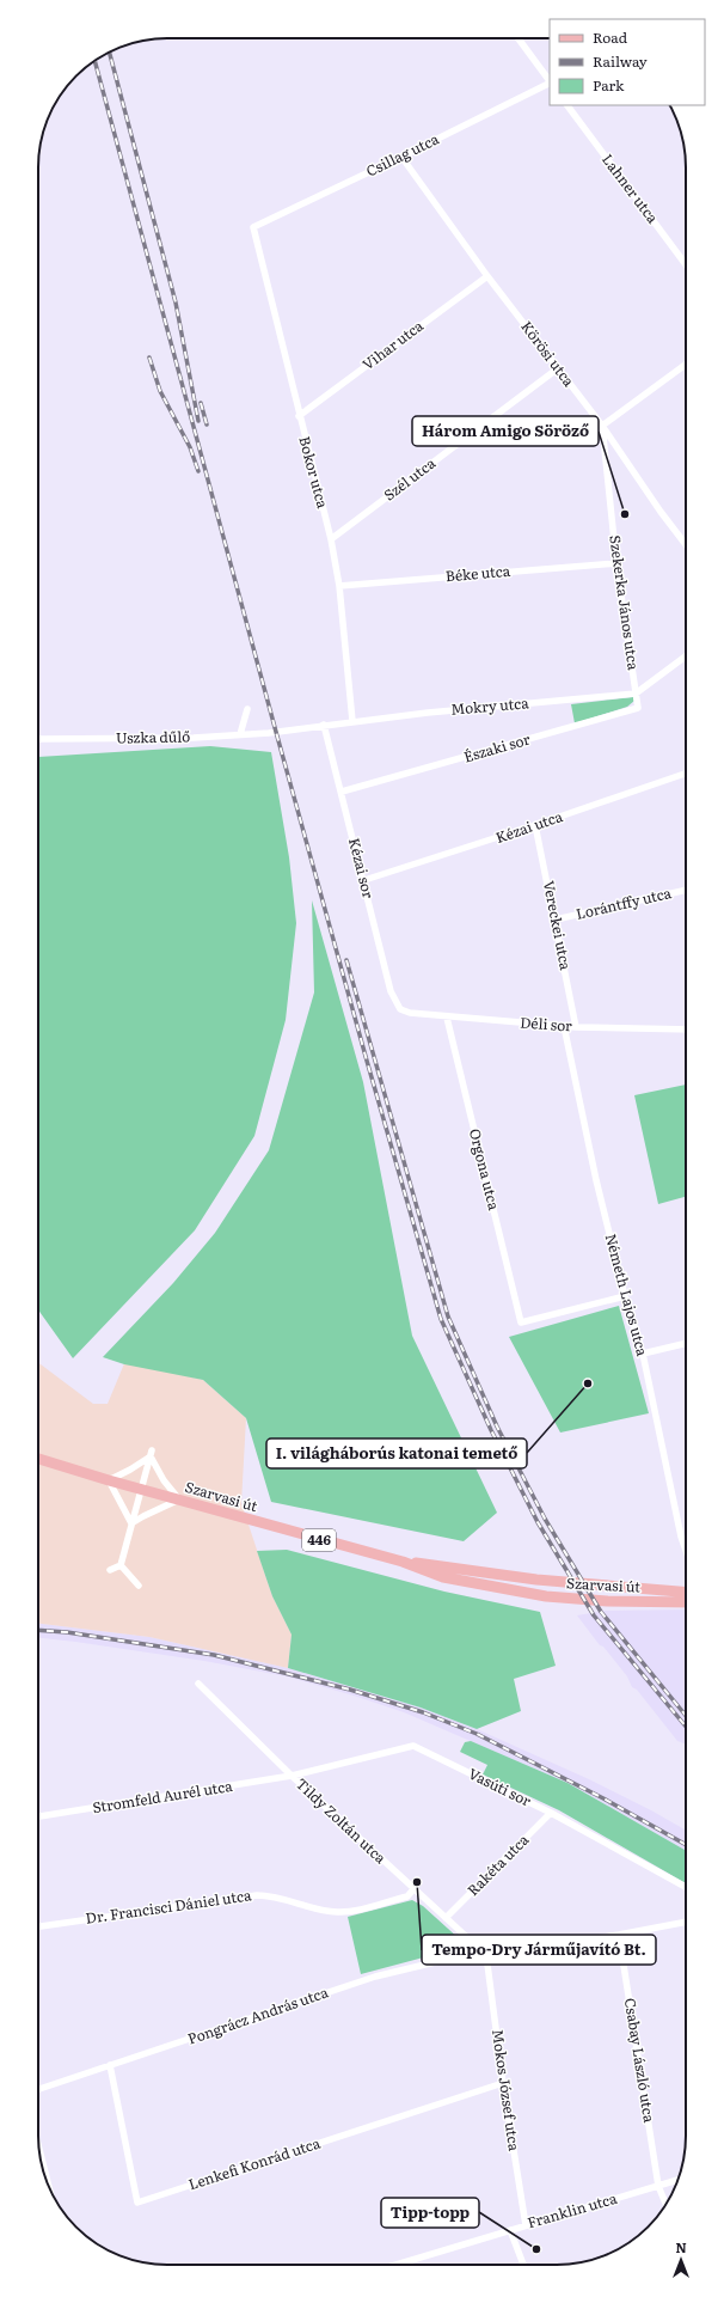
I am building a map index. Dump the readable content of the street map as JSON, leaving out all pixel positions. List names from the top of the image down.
{
  "streets": {
    "main road": ["Szarvasi út", "446"],
    "street": [
      "Csillag utca",
      "Lahner utca",
      "Vihar utca",
      "Körösi utca",
      "Bokor utca",
      "Szél utca",
      "Béke utca",
      "Szekerka János utca",
      "Mokry utca",
      "Uszka dűlő",
      "Északi sor",
      "Kézai utca",
      "Kézai sor",
      "Lorántffy utca",
      "Vereckei utca",
      "Déli sor",
      "Orgona utca",
      "Németh Lajos utca",
      "Vasúti sor",
      "Stromfeld Aurél utca",
      "Tildy Zoltán utca",
      "Rakéta utca",
      "Dr. Francisci Dániel utca",
      "Pongrácz András utca",
      "Csabay László utca",
      "Mokos József utca",
      "Lenkefi Konrád utca",
      "Franklin utca"
    ]
  },
  "crossings": [
    ["Csillag utca", "Körösi utca"],
    ["Csillag utca", "Bokor utca"],
    ["Vihar utca", "Körösi utca"],
    ["Vihar utca", "Bokor utca"],
    ["Körösi utca", "Szél utca"],
    ["Körösi utca", "Szekerka János utca"],
    ["Bokor utca", "Szél utca"],
    ["Bokor utca", "Béke utca"],
    ["Bokor utca", "Mokry utca"],
    ["Béke utca", "Szekerka János utca"],
    ["Szekerka János utca", "Mokry utca"],
    ["Szekerka János utca", "Északi sor"],
    ["Mokry utca", "Uszka dűlő"],
    ["Mokry utca", "Északi sor"],
    ["Mokry utca", "Kézai sor"],
    ["Északi sor", "Kézai sor"],
    ["Kézai utca", "Kézai sor"],
    ["Kézai utca", "Vereckei utca"],
    ["Kézai sor", "Déli sor"],
    ["Lorántffy utca", "Vereckei utca"],
    ["Vereckei utca", "Déli sor"],
    ["Déli sor", "Orgona utca"],
    ["Déli sor", "Németh Lajos utca"],
    ["Orgona utca", "Németh Lajos utca"],
    ["Vasúti sor", "Stromfeld Aurél utca"],
    ["Vasúti sor", "Tildy Zoltán utca"],
    ["Vasúti sor", "Rakéta utca"],
    ["Stromfeld Aurél utca", "Tildy Zoltán utca"],
    ["Tildy Zoltán utca", "Rakéta utca"],
    ["Tildy Zoltán utca", "Dr. Francisci Dániel utca"],
    ["Tildy Zoltán utca", "Pongrácz András utca"],
    ["Tildy Zoltán utca", "Mokos József utca"],
    ["Pongrácz András utca", "Csabay László utca"],
    ["Pongrácz András utca", "Mokos József utca"],
    ["Pongrácz András utca", "Lenkefi Konrád utca"],
    ["Csabay László utca", "Franklin utca"],
    ["Mokos József utca", "Lenkefi Konrád utca"],
    ["Mokos József utca", "Franklin utca"]
  ],
  "places": [
    "Három Amigo Söröző",
    "I. világháborús katonai temető",
    "Tempo-Dry Járműjavító Bt.",
    "Tipp-topp"
  ],
  "legend": ["Road", "Railway", "Park"],
  "north": "top"
}
